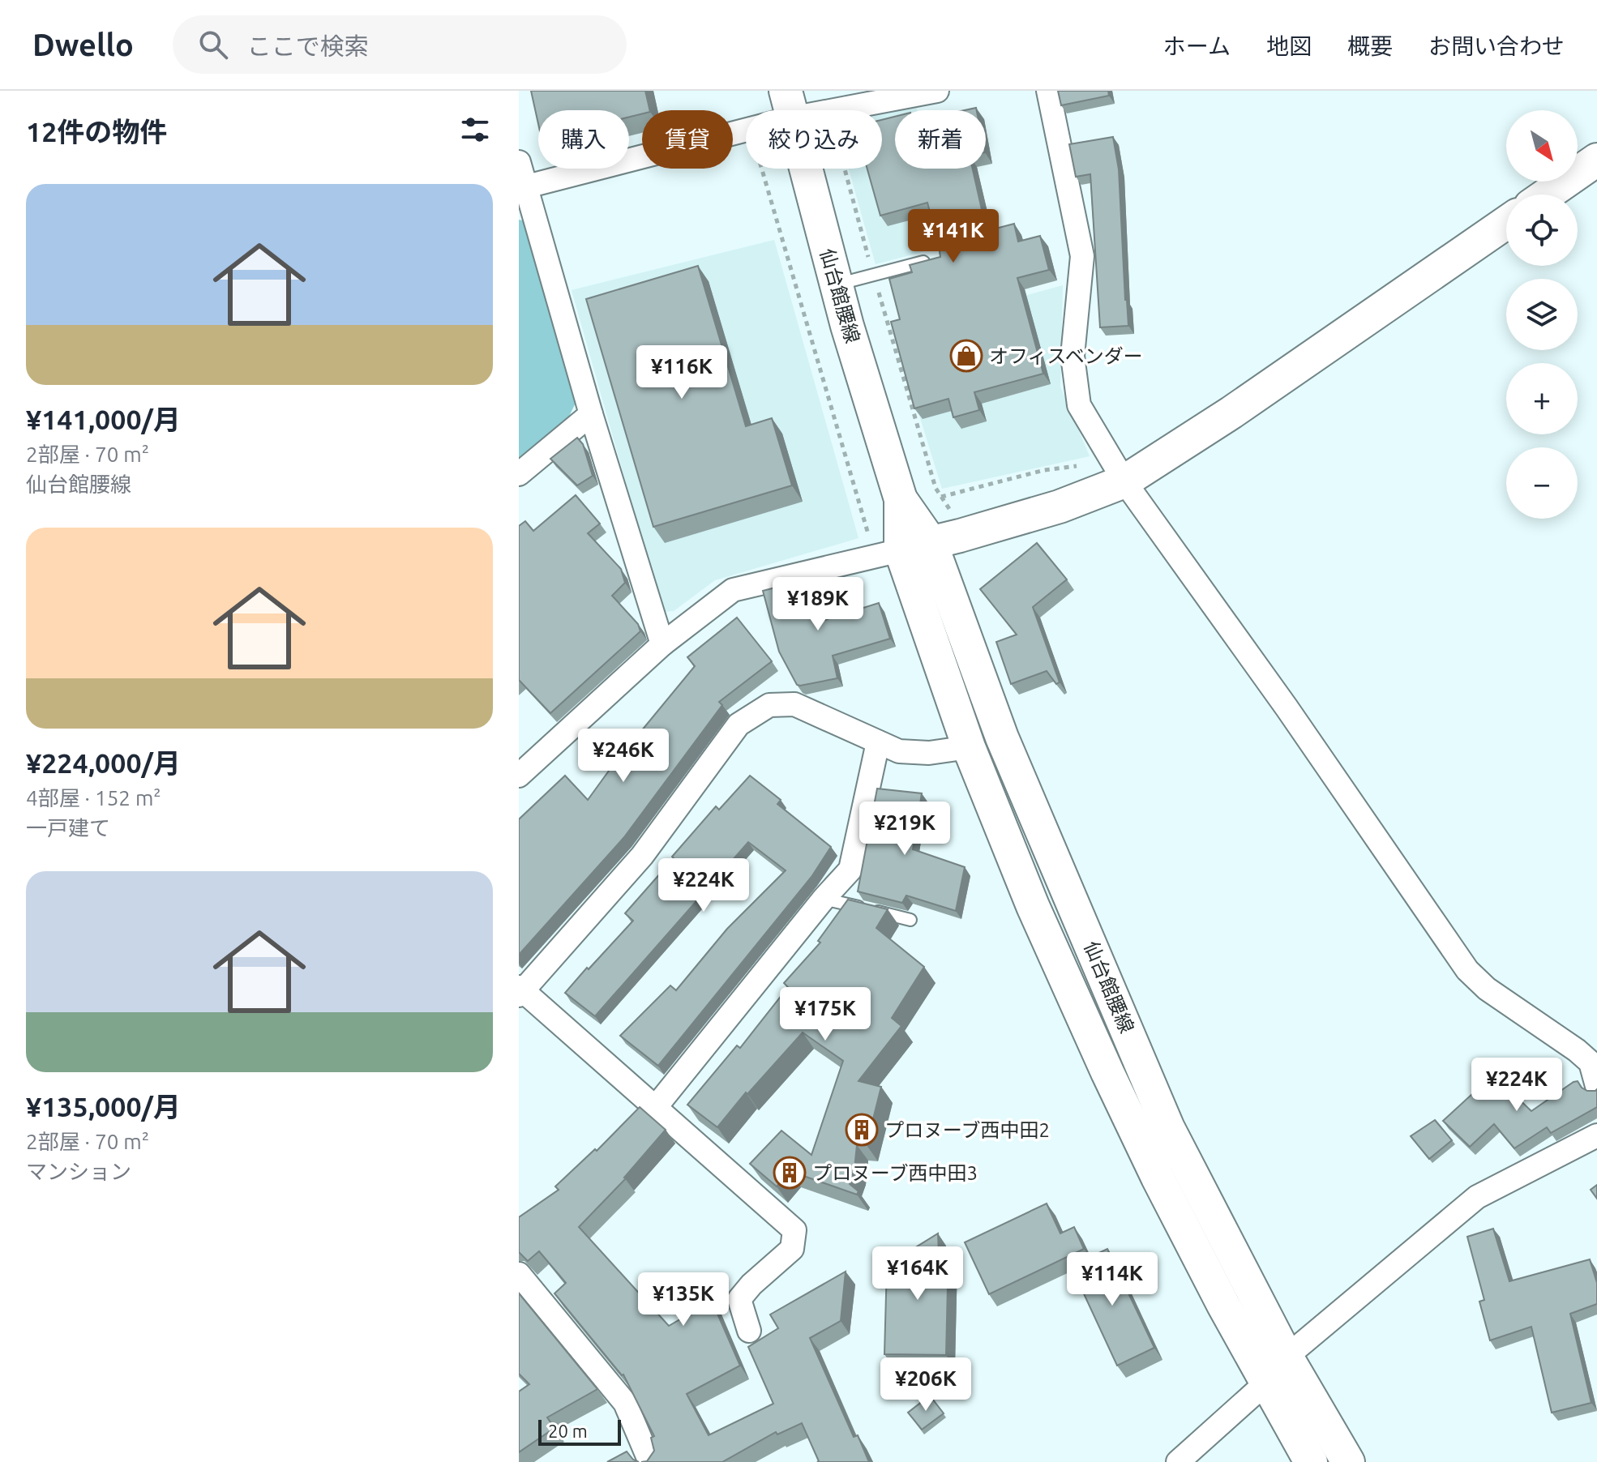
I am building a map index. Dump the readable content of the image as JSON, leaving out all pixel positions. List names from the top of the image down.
{
  "streets": {
    "main road": ["仙台館腰線"]
  },
  "places": {
    "shop": ["オフィスベンダー"],
    "building": ["プロヌーブ西中田2", "プロヌーブ西中田3"]
  },
  "scale_bar": "20 m",
  "north": "bottom right",
  "page": {
    "header": "Dwello",
    "search": "ここで検索",
    "nav": [
      "ホーム",
      "地図",
      "概要",
      "お問い合わせ"
    ],
    "heading": "12件の物件",
    "map_buttons": ["+", "−"],
    "chip": [
      "購入",
      "賃貸",
      "絞り込み",
      "新着"
    ],
    "list": [
      {
        "name": "¥141,000/月",
        "note": "2部屋 · 70 m² · 仙台館腰線"
      },
      {
        "name": "¥224,000/月",
        "note": "4部屋 · 152 m² · 一戸建て"
      },
      {
        "name": "¥135,000/月",
        "note": "2部屋 · 70 m² · マンション"
      }
    ],
    "price": [
      "¥141K",
      "¥116K",
      "¥189K",
      "¥246K",
      "¥219K",
      "¥224K",
      "¥175K",
      "¥224K",
      "¥164K",
      "¥114K",
      "¥135K",
      "¥206K"
    ],
    "scale": "20 m"
  }
}
